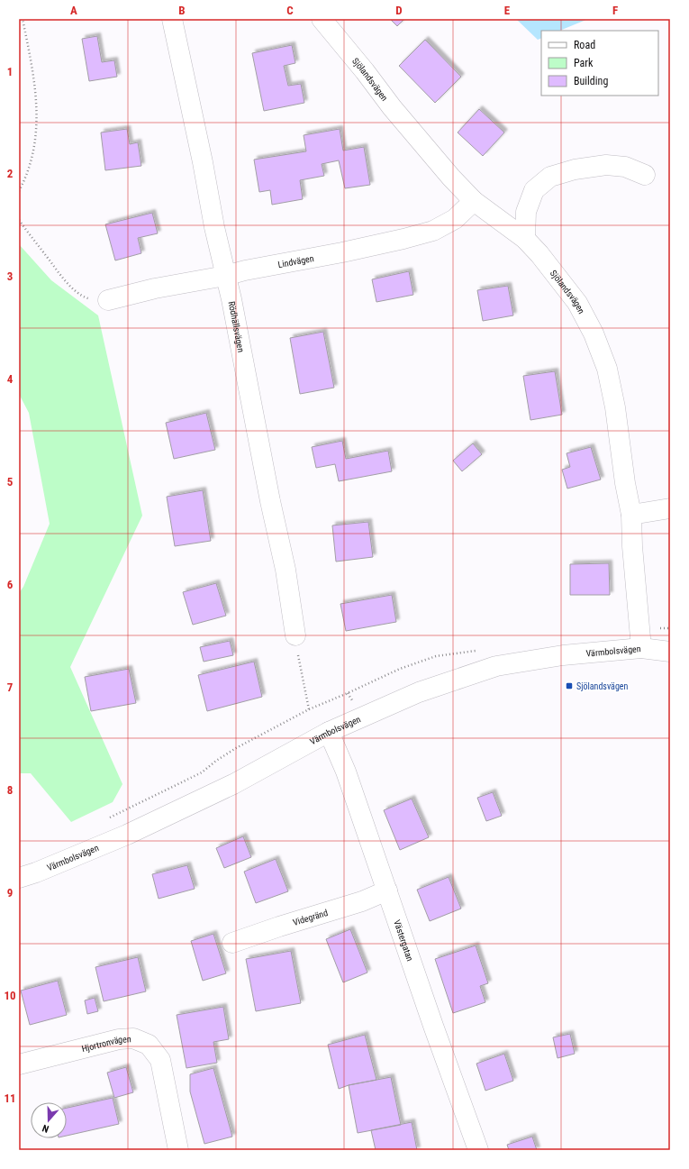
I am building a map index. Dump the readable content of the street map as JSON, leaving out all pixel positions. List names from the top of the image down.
{
  "streets": {
    "street": [
      "Sjölandsvägen",
      "Lindvägen",
      "Rödhällsvägen",
      "Värmbolsvägen",
      "Videgränd",
      "Västergatan",
      "Hjortronvägen"
    ]
  },
  "crossings": [
    ["Sjölandsvägen", "Lindvägen"],
    ["Sjölandsvägen", "Värmbolsvägen"],
    ["Lindvägen", "Rödhällsvägen"],
    ["Värmbolsvägen", "Västergatan"],
    ["Videgränd", "Västergatan"]
  ],
  "places": {
    "transit": ["Sjölandsvägen"]
  },
  "legend": ["Road", "Park", "Building"],
  "north": "bottom",
  "grid": {
    "columns": [
      "A",
      "B",
      "C",
      "D",
      "E",
      "F"
    ],
    "rows": [
      "1",
      "2",
      "3",
      "4",
      "5",
      "6",
      "7",
      "8",
      "9",
      "10",
      "11"
    ]
  }
}
